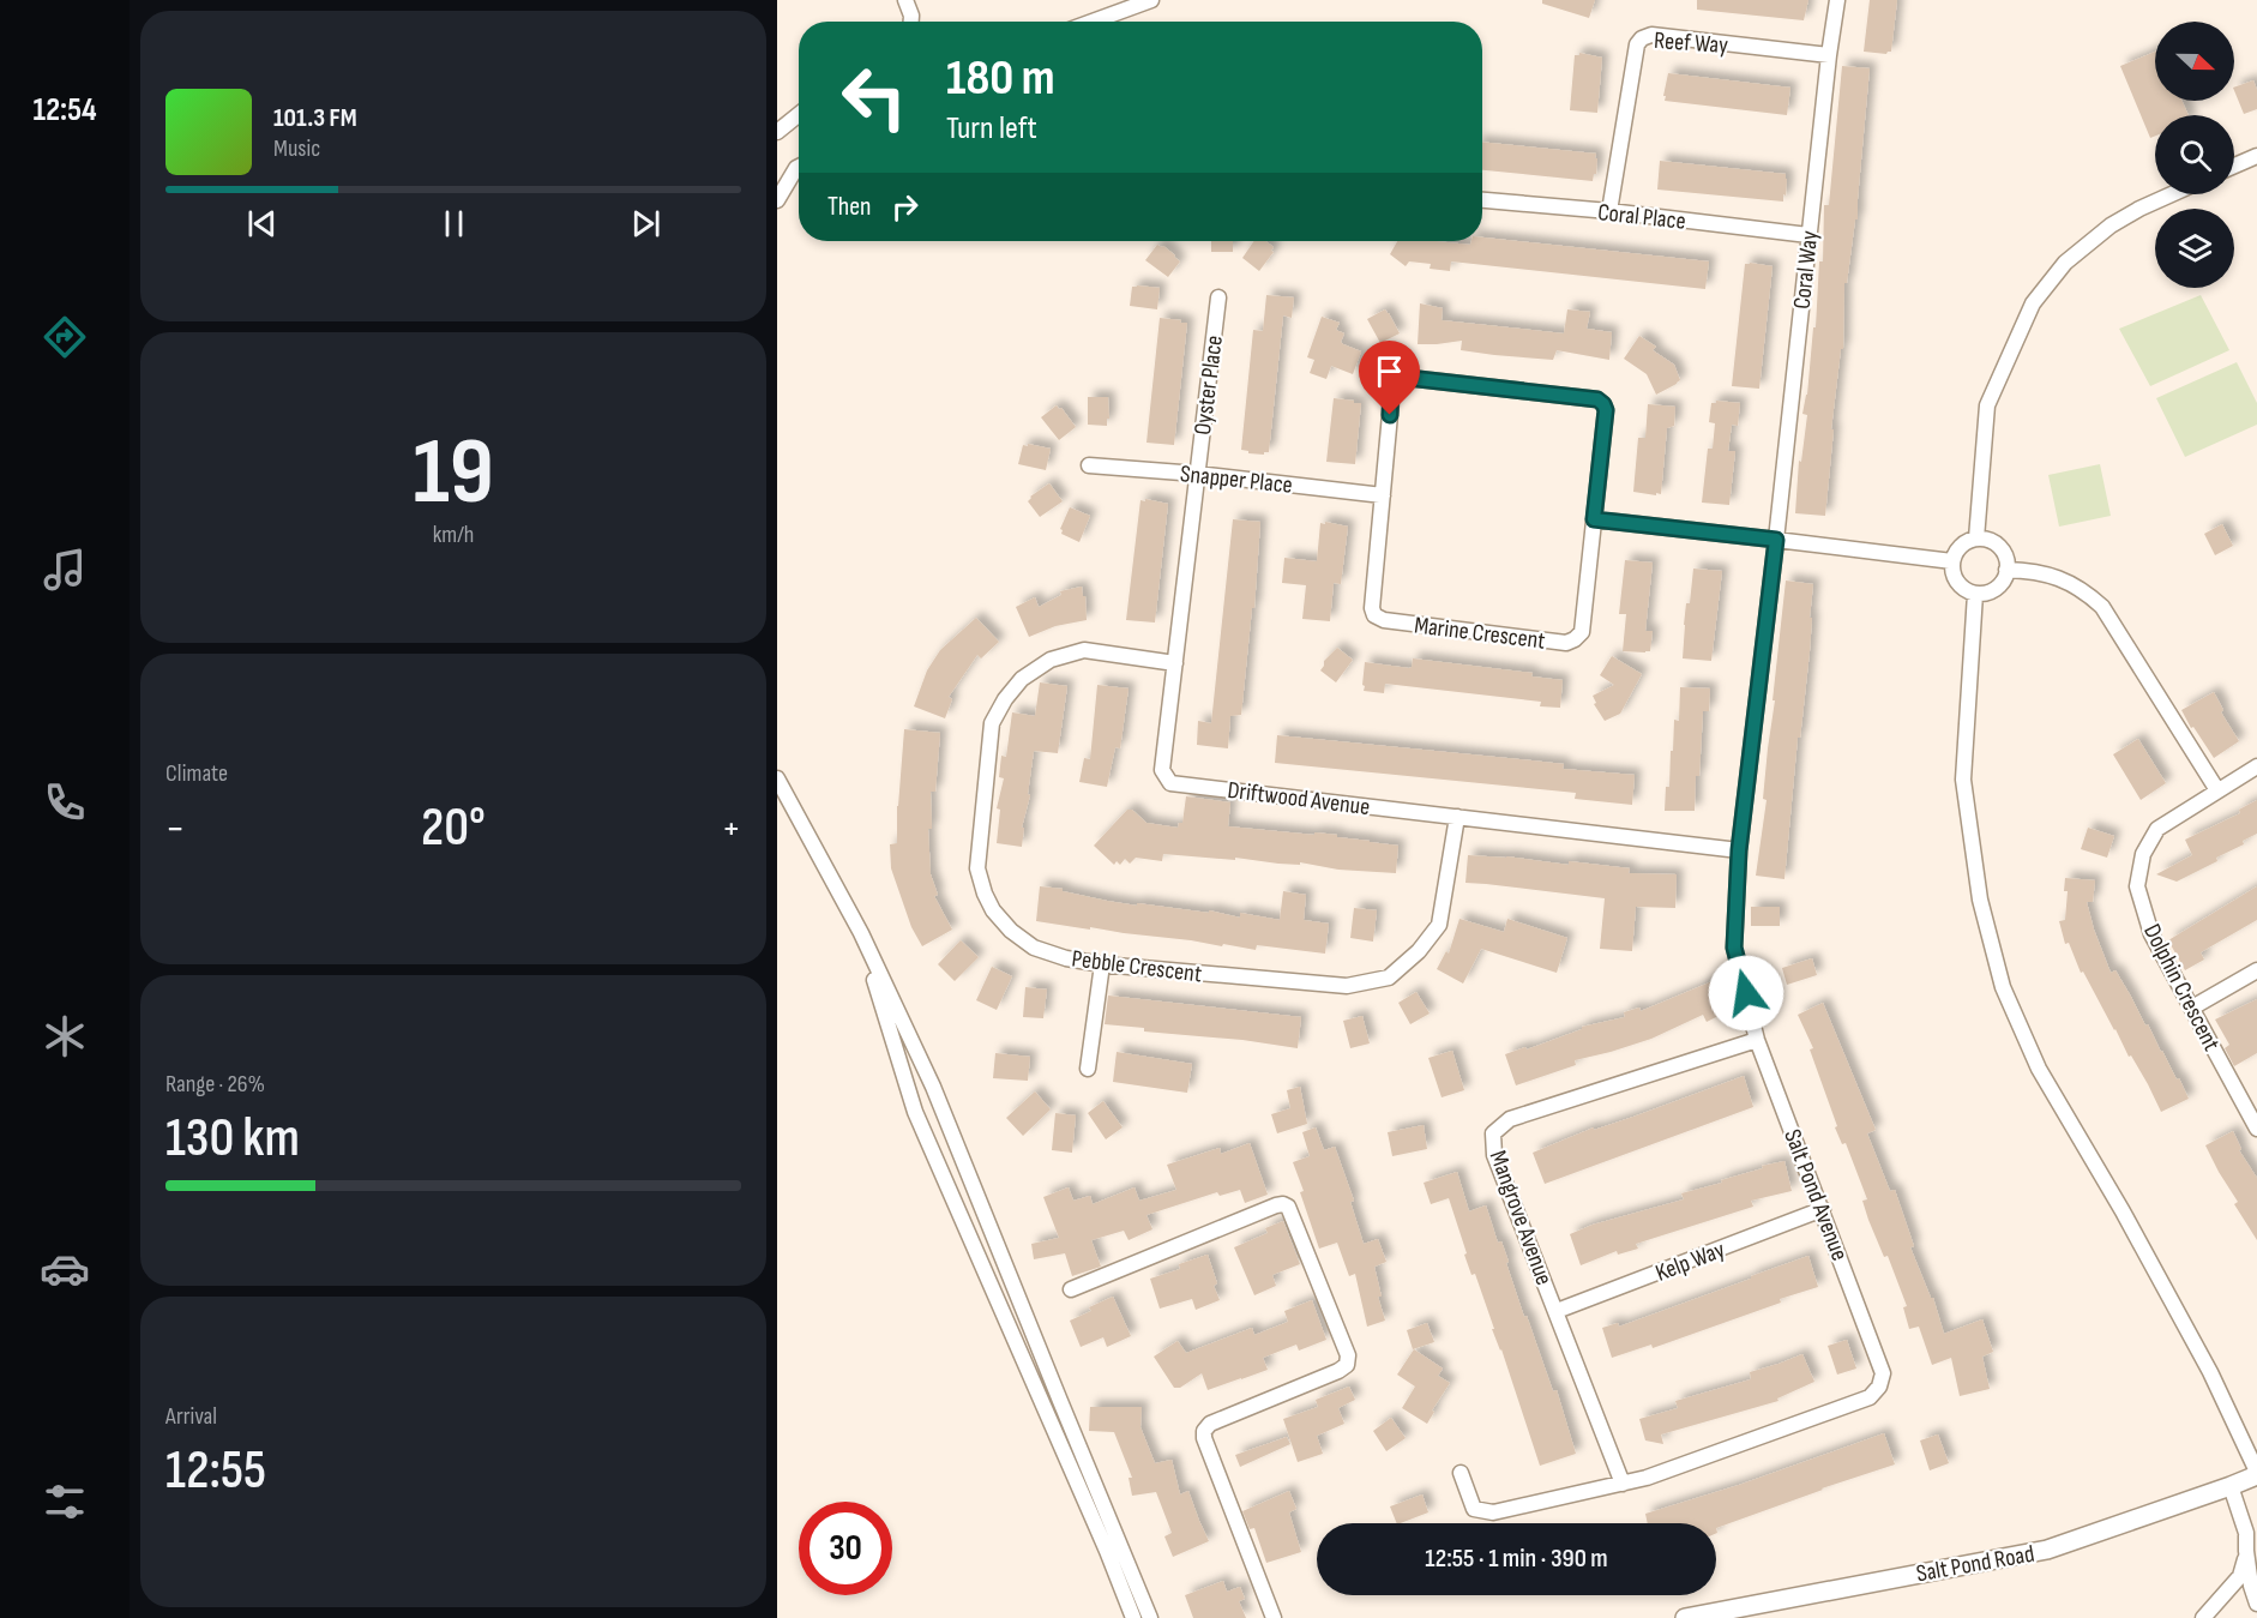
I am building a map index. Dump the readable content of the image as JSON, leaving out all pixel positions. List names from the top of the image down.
{
  "streets": {
    "street": [
      "Reef Way",
      "Coral Place",
      "Coral Way",
      "Oyster Place",
      "Snapper Place",
      "Marine Crescent",
      "Driftwood Avenue",
      "Pebble Crescent",
      "Dolphin Crescent",
      "Salt Pond Avenue",
      "Mangrove Avenue",
      "Kelp Way",
      "Salt Pond Road"
    ]
  },
  "crossings": [
    ["Reef Way", "Coral Place"],
    ["Reef Way", "Coral Way"],
    ["Coral Place", "Coral Way"],
    ["Coral Way", "Salt Pond Avenue"],
    ["Oyster Place", "Snapper Place"],
    ["Oyster Place", "Driftwood Avenue"],
    ["Snapper Place", "Marine Crescent"],
    ["Snapper Place", "Driftwood Avenue"],
    ["Driftwood Avenue", "Pebble Crescent"],
    ["Driftwood Avenue", "Salt Pond Avenue"],
    ["Salt Pond Avenue", "Mangrove Avenue"],
    ["Salt Pond Avenue", "Kelp Way"],
    ["Mangrove Avenue", "Kelp Way"]
  ],
  "north": "right",
  "page": {
    "tabs": "12:54",
    "turn": ["180 m", "Turn left"],
    "song": ["101.3 FM", "Music"],
    "then": "Then",
    "tile": [
      ["19", "km/h"],
      "Climate",
      ["Range · 26%", "130 km"],
      ["Arrival", "12:55"]
    ],
    "heat": ["−", "20°", "+"],
    "limit": "30",
    "trip": "12:55 · 1 min · 390 m"
  }
}
